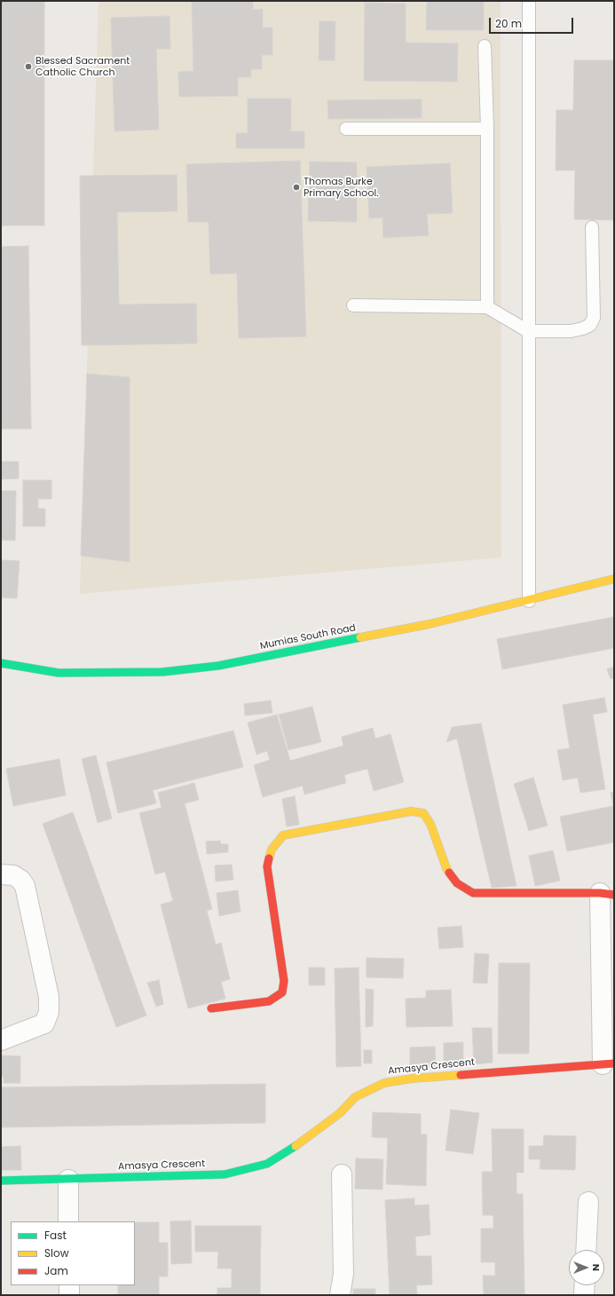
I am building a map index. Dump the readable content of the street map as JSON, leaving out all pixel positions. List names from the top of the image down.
{
  "streets": {
    "street": ["Mumias South Road", "Amasya Crescent"]
  },
  "places": ["Blessed Sacrament Catholic Church", "Thomas Burke Primary School."],
  "legend": ["Fast", "Slow", "Jam"],
  "scale_bar": "20 m",
  "north": "right"
}
